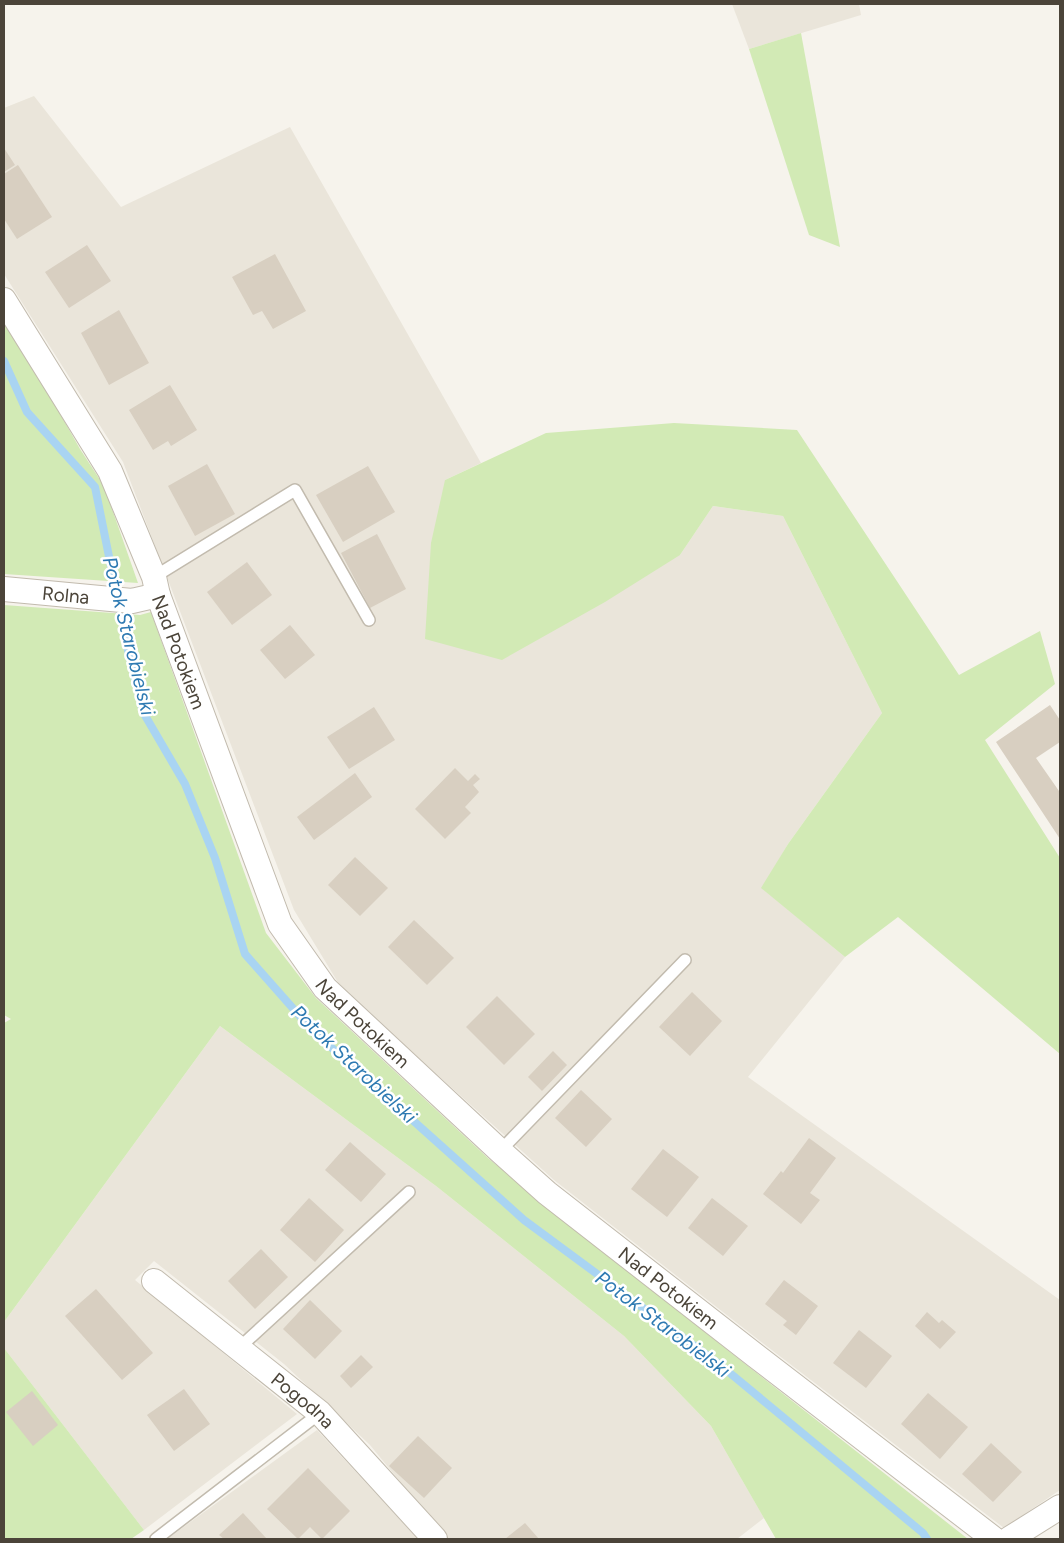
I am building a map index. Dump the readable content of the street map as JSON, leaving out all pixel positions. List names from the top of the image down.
{
  "streets": {
    "street": ["Rolna", "Nad Potokiem", "Pogodna"]
  },
  "crossings": [
    ["Rolna", "Nad Potokiem"]
  ],
  "water": ["Potok Starobielski"]
}
